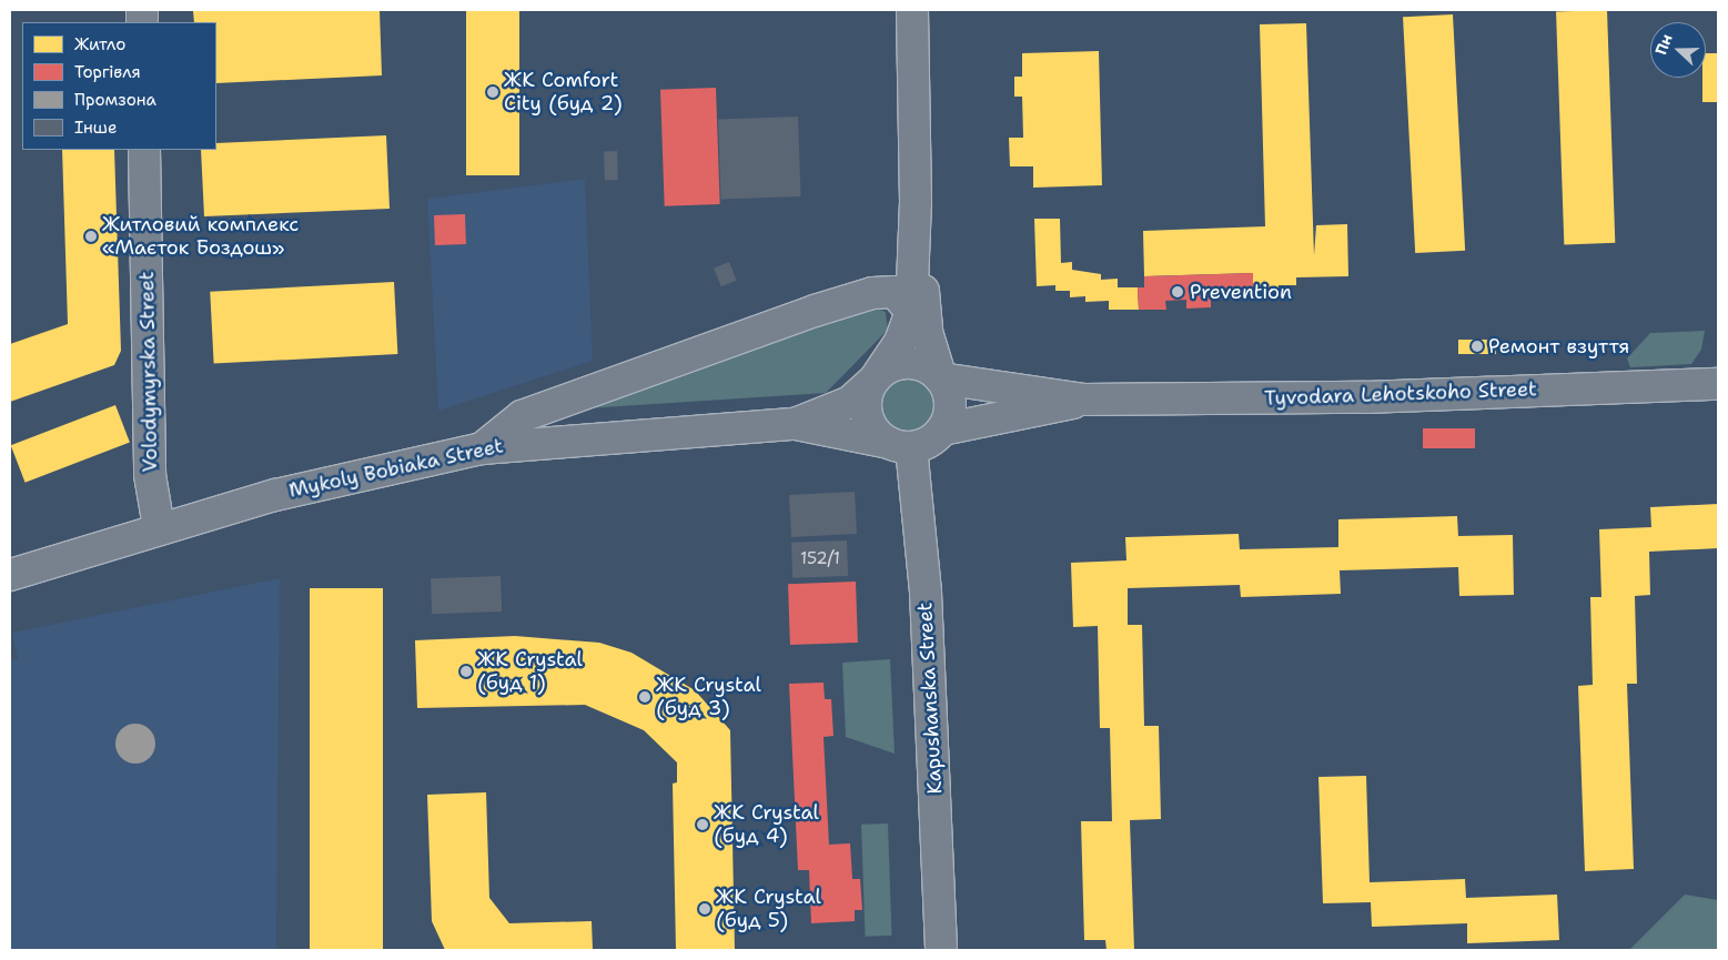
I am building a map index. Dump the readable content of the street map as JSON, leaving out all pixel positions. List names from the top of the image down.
{
  "streets": {
    "street": [
      "Volodymyrska Street",
      "Tyvodara Lehotskoho Street",
      "Mykoly Bobiaka Street",
      "Kapushanska Street"
    ]
  },
  "crossings": [
    ["Volodymyrska Street", "Mykoly Bobiaka Street"],
    ["Tyvodara Lehotskoho Street", "Mykoly Bobiaka Street"],
    ["Tyvodara Lehotskoho Street", "Kapushanska Street"],
    ["Mykoly Bobiaka Street", "Kapushanska Street"]
  ],
  "places": [
    "ЖК Comfort City (буд 2)",
    "Житловий комплекс «Маєток Боздош»",
    "Prevention",
    "Ремонт взуття",
    "ЖК Crystal (буд 1)",
    "ЖК Crystal (буд 3)",
    "ЖК Crystal (буд 4)",
    "ЖК Crystal (буд 5)"
  ],
  "house_numbers": ["152/1"],
  "legend": [
    "Житло",
    "Торгівля",
    "Промзона",
    "Інше"
  ],
  "north": "left"
}
